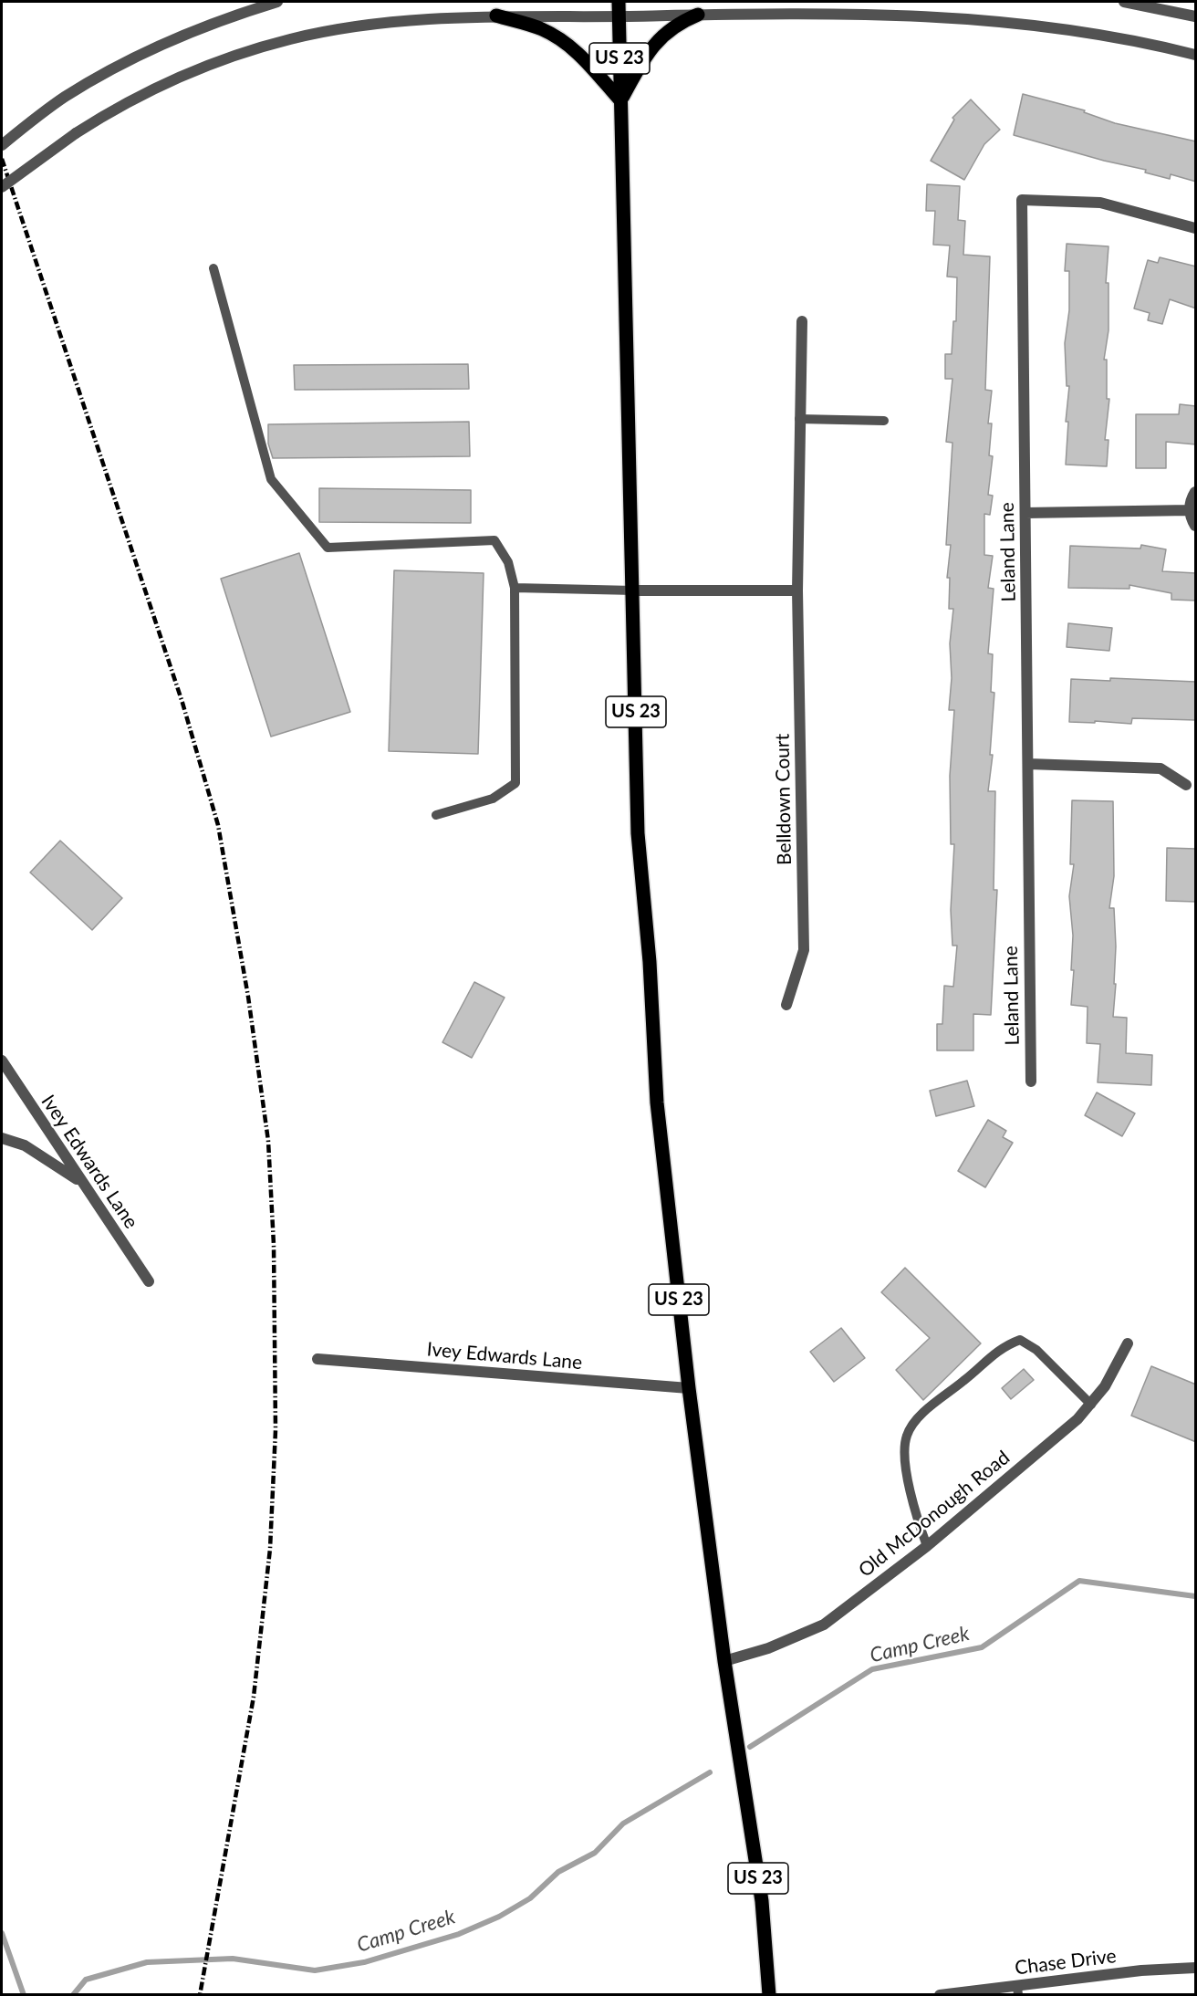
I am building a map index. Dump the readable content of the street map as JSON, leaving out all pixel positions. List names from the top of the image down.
{
  "streets": {
    "main road": ["US 23"],
    "street": [
      "Leland Lane",
      "Belldown Court",
      "Ivey Edwards Lane",
      "Old McDonough Road",
      "Chase Drive"
    ]
  },
  "crossings": [
    ["US 23", "Ivey Edwards Lane"],
    ["US 23", "Old McDonough Road"]
  ],
  "water": ["Camp Creek"]
}
